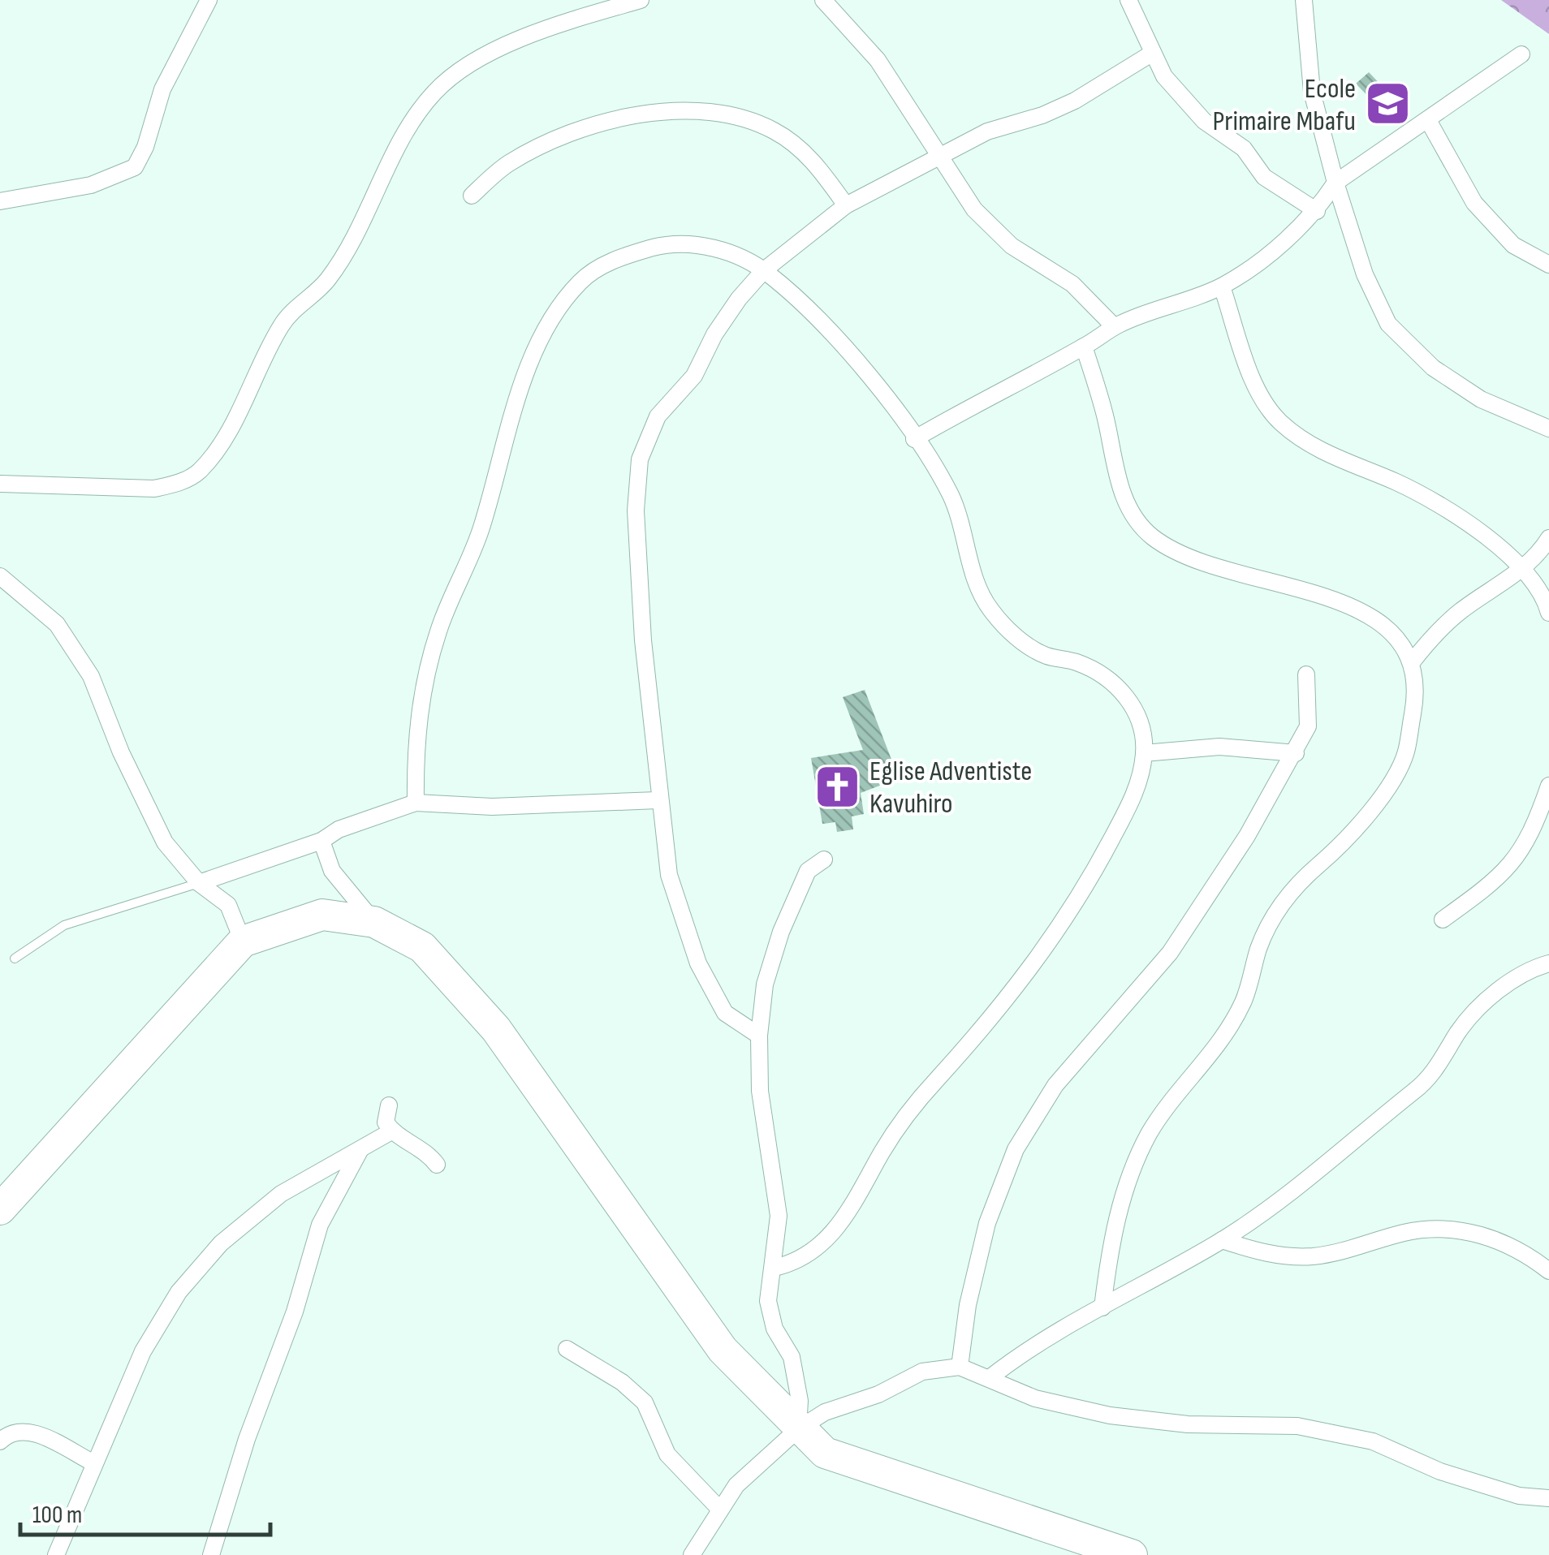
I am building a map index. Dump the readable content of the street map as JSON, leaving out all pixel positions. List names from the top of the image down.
{
  "places": {
    "school or university": ["Ecole Primaire Mbafu"],
    "church": ["Eglise Adventiste Kavuhiro"]
  },
  "scale_bar": "100 m"
}
